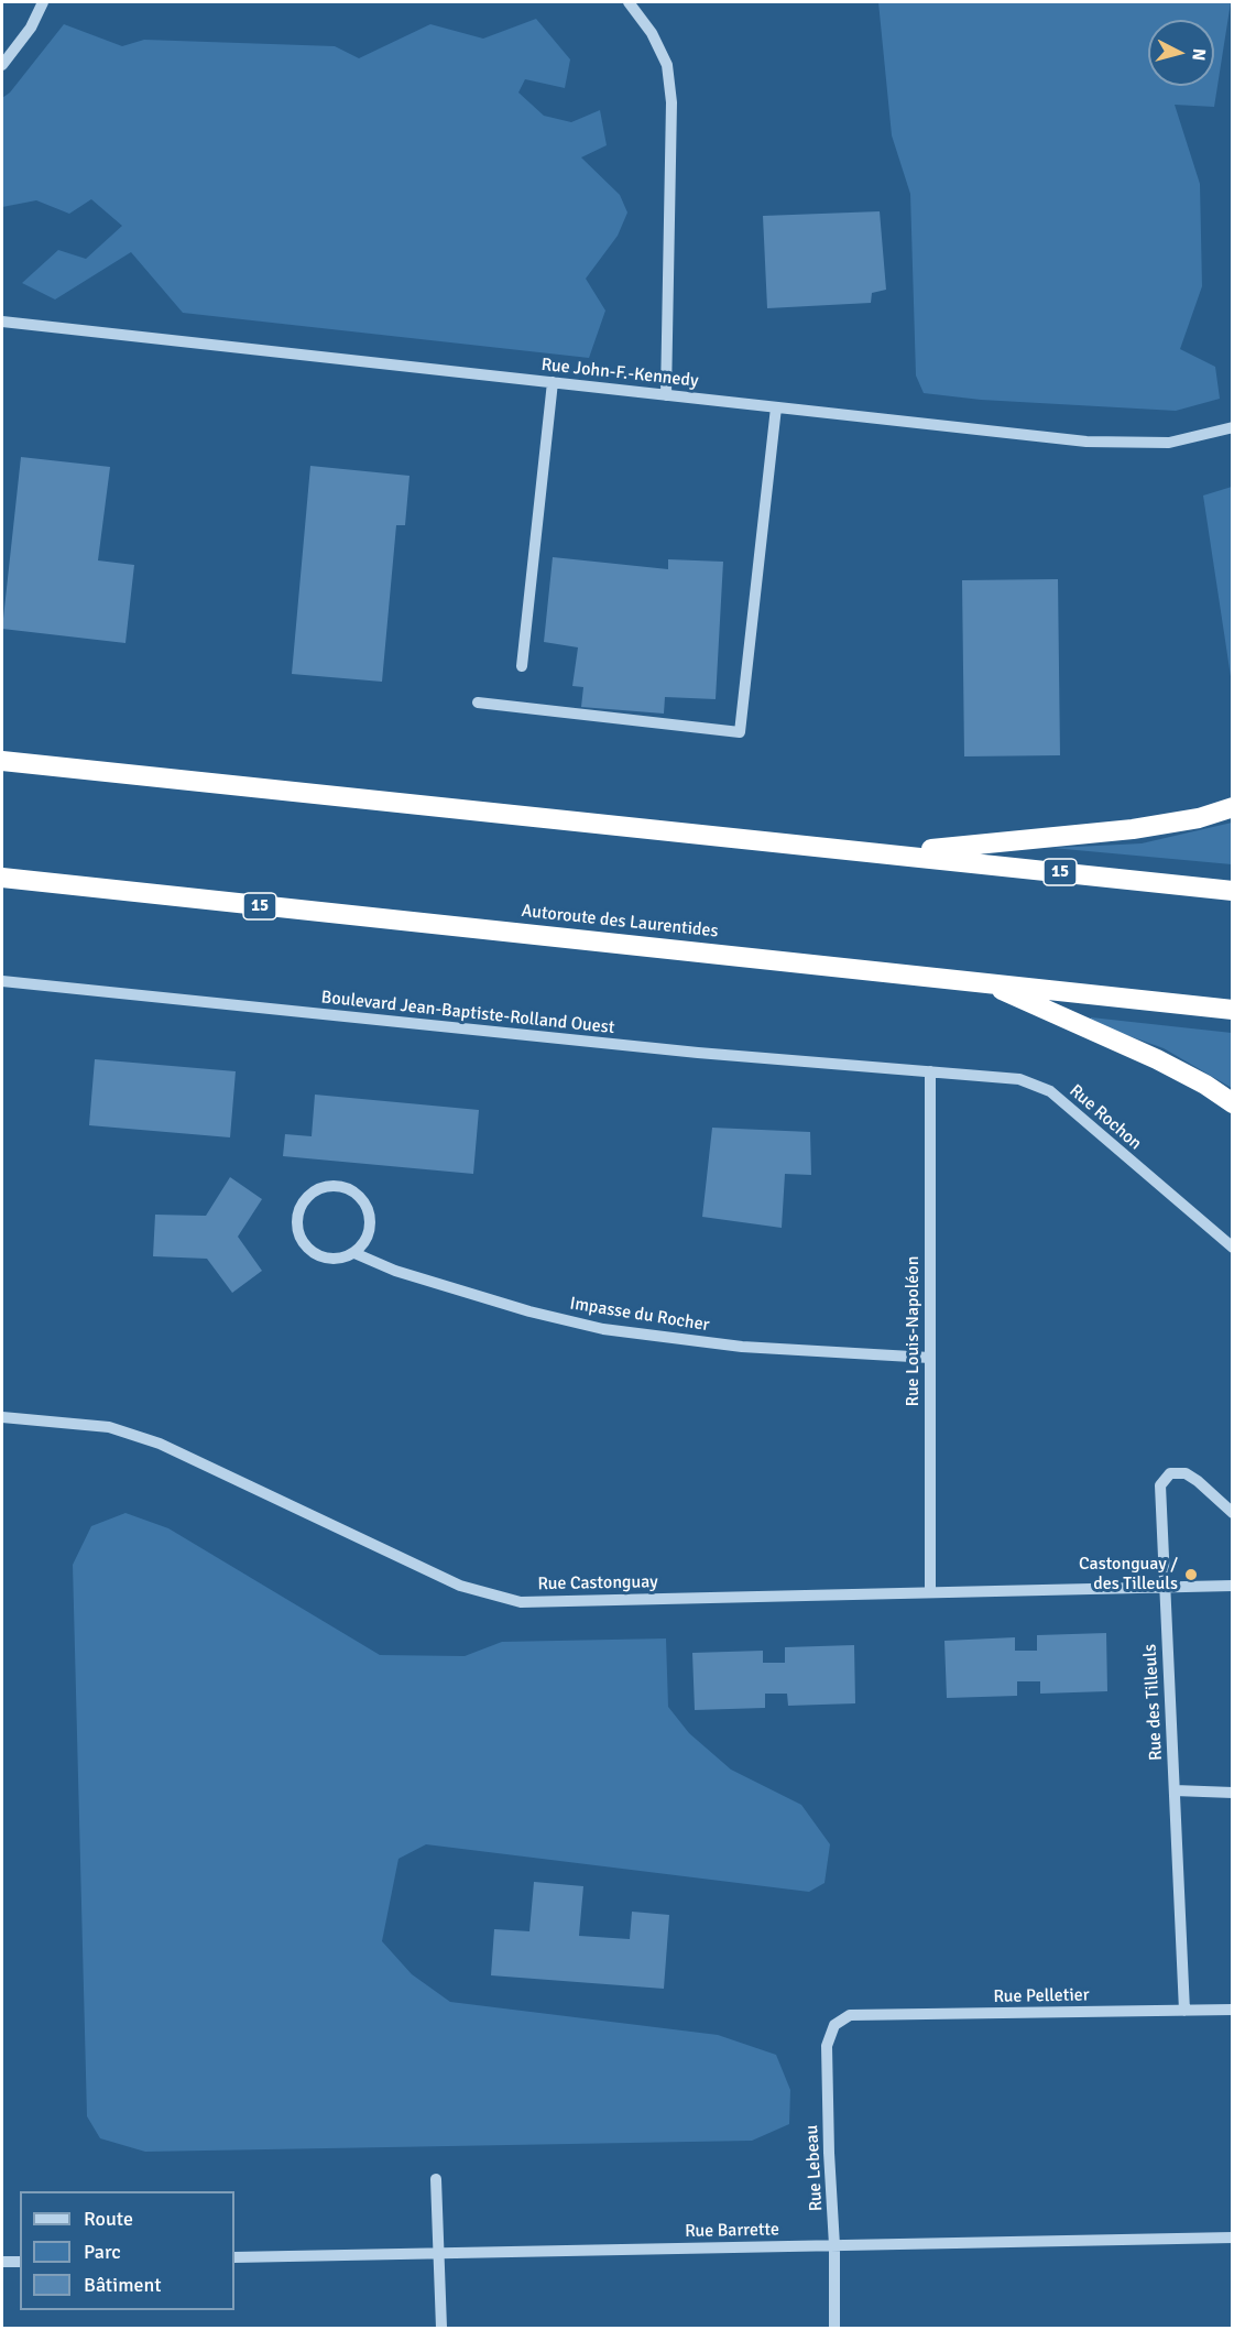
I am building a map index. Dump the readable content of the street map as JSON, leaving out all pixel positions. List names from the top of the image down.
{
  "streets": {
    "highway": ["15", "Autoroute des Laurentides"],
    "street": [
      "Rue John-F.-Kennedy",
      "Boulevard Jean-Baptiste-Rolland Ouest",
      "Rue Rochon",
      "Impasse du Rocher",
      "Rue Louis-Napoléon",
      "Rue Castonguay",
      "Rue des Tilleuls",
      "Rue Pelletier",
      "Rue Lebeau",
      "Rue Barrette"
    ]
  },
  "crossings": [
    ["Boulevard Jean-Baptiste-Rolland Ouest", "Rue Rochon"],
    ["Boulevard Jean-Baptiste-Rolland Ouest", "Rue Louis-Napoléon"],
    ["Rue Rochon", "Rue Louis-Napoléon"],
    ["Impasse du Rocher", "Rue Louis-Napoléon"],
    ["Rue Louis-Napoléon", "Rue Castonguay"],
    ["Rue Castonguay", "Rue des Tilleuls"],
    ["Rue des Tilleuls", "Rue Pelletier"],
    ["Rue Pelletier", "Rue Lebeau"],
    ["Rue Lebeau", "Rue Barrette"]
  ],
  "places": ["Castonguay / des Tilleuls"],
  "legend": ["Route", "Parc", "Bâtiment"],
  "north": "right"
}
